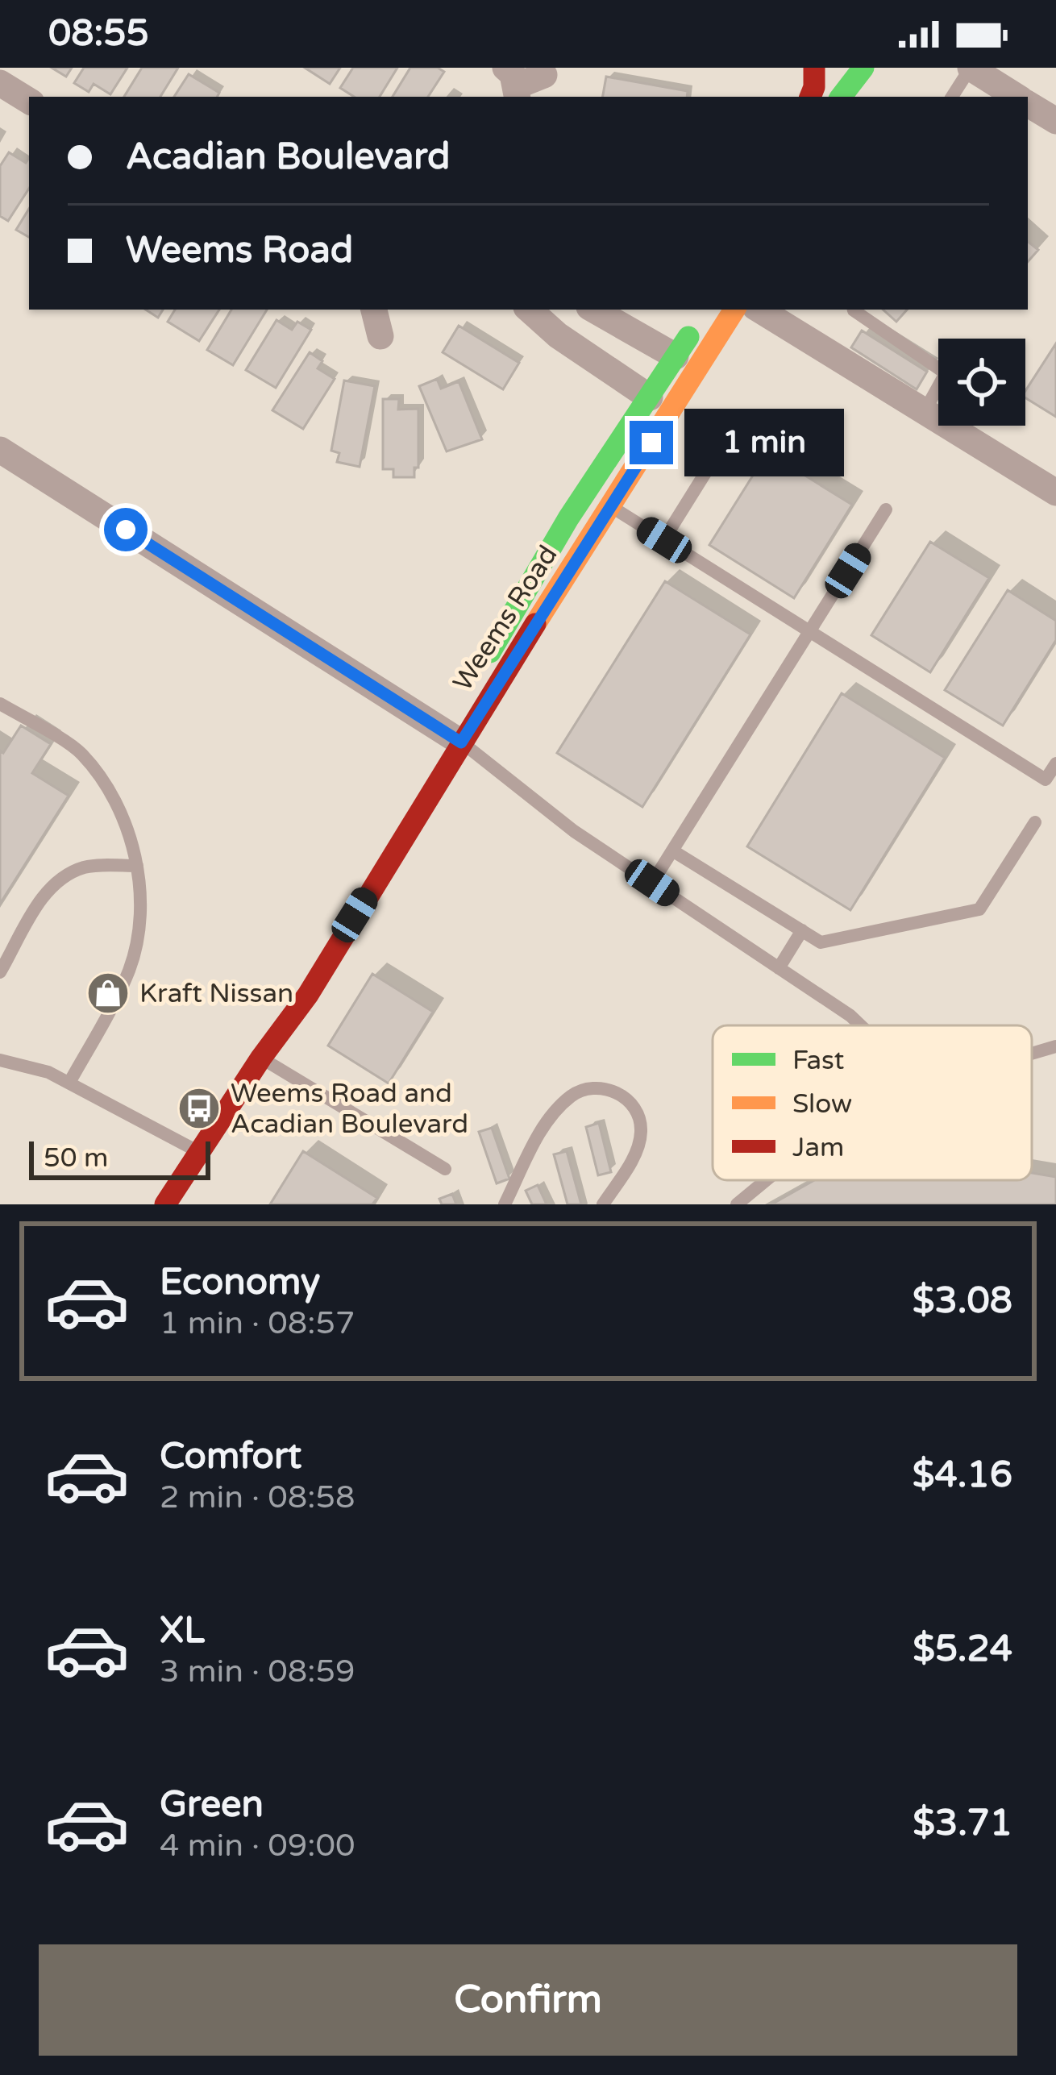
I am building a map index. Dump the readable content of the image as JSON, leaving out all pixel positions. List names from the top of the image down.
{
  "streets": {
    "street": ["Weems Road"]
  },
  "places": {
    "shop": ["Kraft Nissan"],
    "bus stop": ["Weems Road and Acadian Boulevard"]
  },
  "legend": ["Fast", "Slow", "Jam"],
  "scale_bar": "50 m",
  "page": {
    "status": "08:55",
    "banner": ["Acadian Boulevard", "Weems Road"],
    "bubble": "1 min",
    "scale": "50 m",
    "list": [
      {
        "name": "Economy",
        "note": "1 min · 08:57",
        "value": "$3.08"
      },
      {
        "name": "Comfort",
        "note": "2 min · 08:58",
        "value": "$4.16"
      },
      {
        "name": "XL",
        "note": "3 min · 08:59",
        "value": "$5.24"
      },
      {
        "name": "Green",
        "note": "4 min · 09:00",
        "value": "$3.71"
      }
    ],
    "buttons": "Confirm"
  }
}
